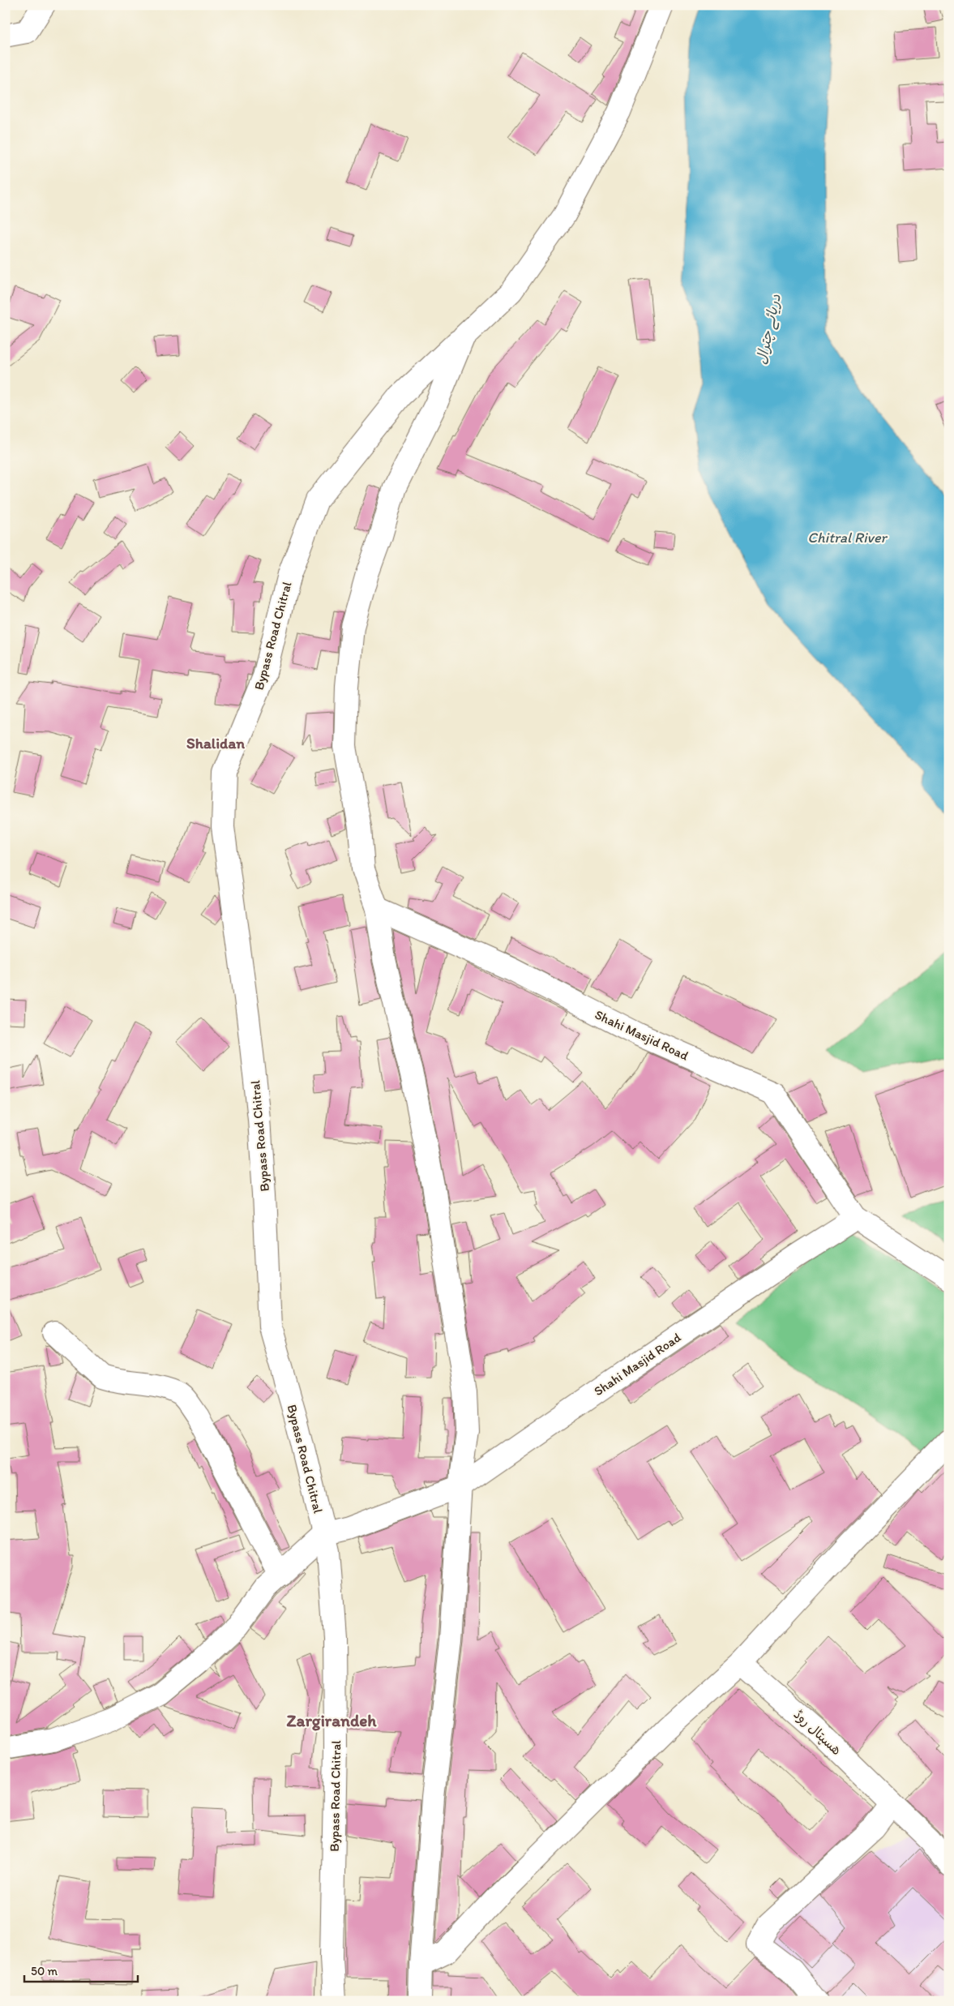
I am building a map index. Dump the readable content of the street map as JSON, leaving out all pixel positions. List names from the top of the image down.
{
  "streets": {
    "street": ["Bypass Road Chitral", "Shahi Masjid Road", "ھسپتال روڈ"]
  },
  "crossings": [
    ["Bypass Road Chitral", "Shahi Masjid Road"]
  ],
  "districts": ["Shalidan", "Zargirandeh"],
  "water": ["دریائے چترال", "Chitral River"],
  "scale_bar": "50 m"
}
